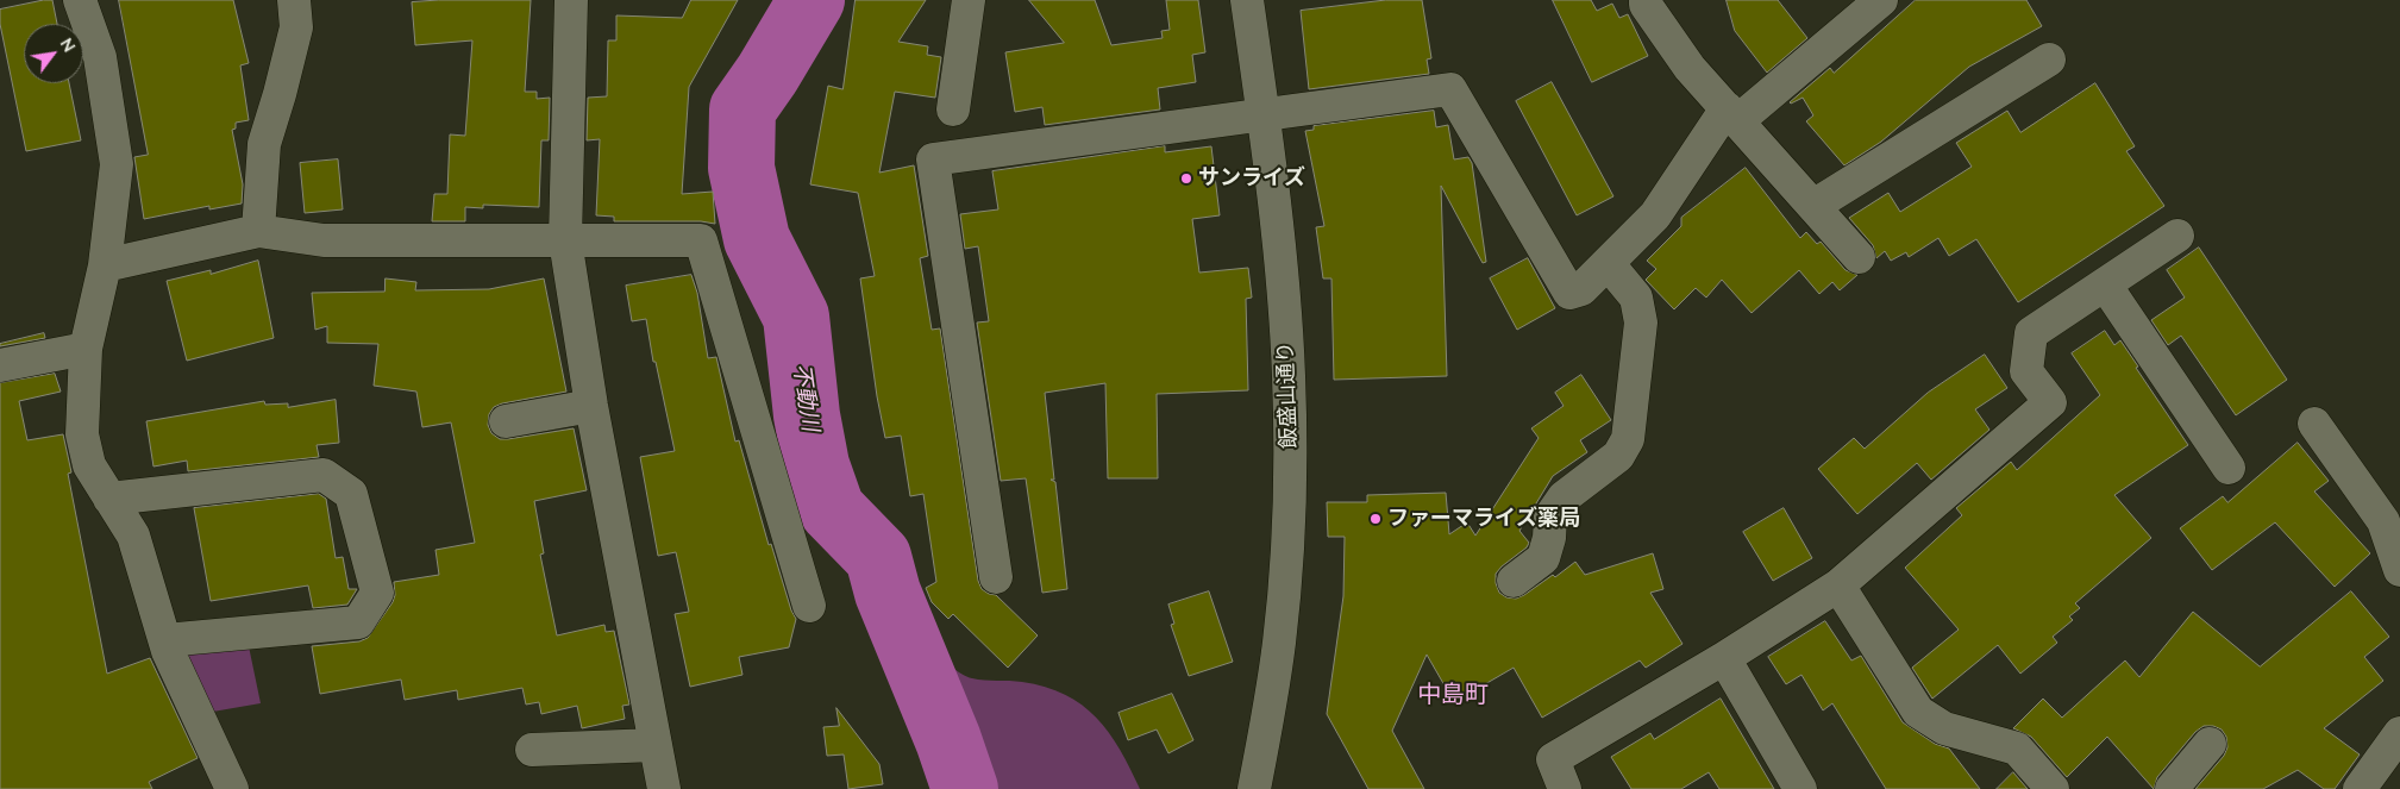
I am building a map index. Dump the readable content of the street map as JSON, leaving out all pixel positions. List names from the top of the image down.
{
  "streets": {
    "street": ["飯盛山通り"]
  },
  "districts": ["中島町"],
  "water": ["不動川"],
  "places": ["サンライズ", "ファーマライズ薬局"],
  "north": "top right"
}
